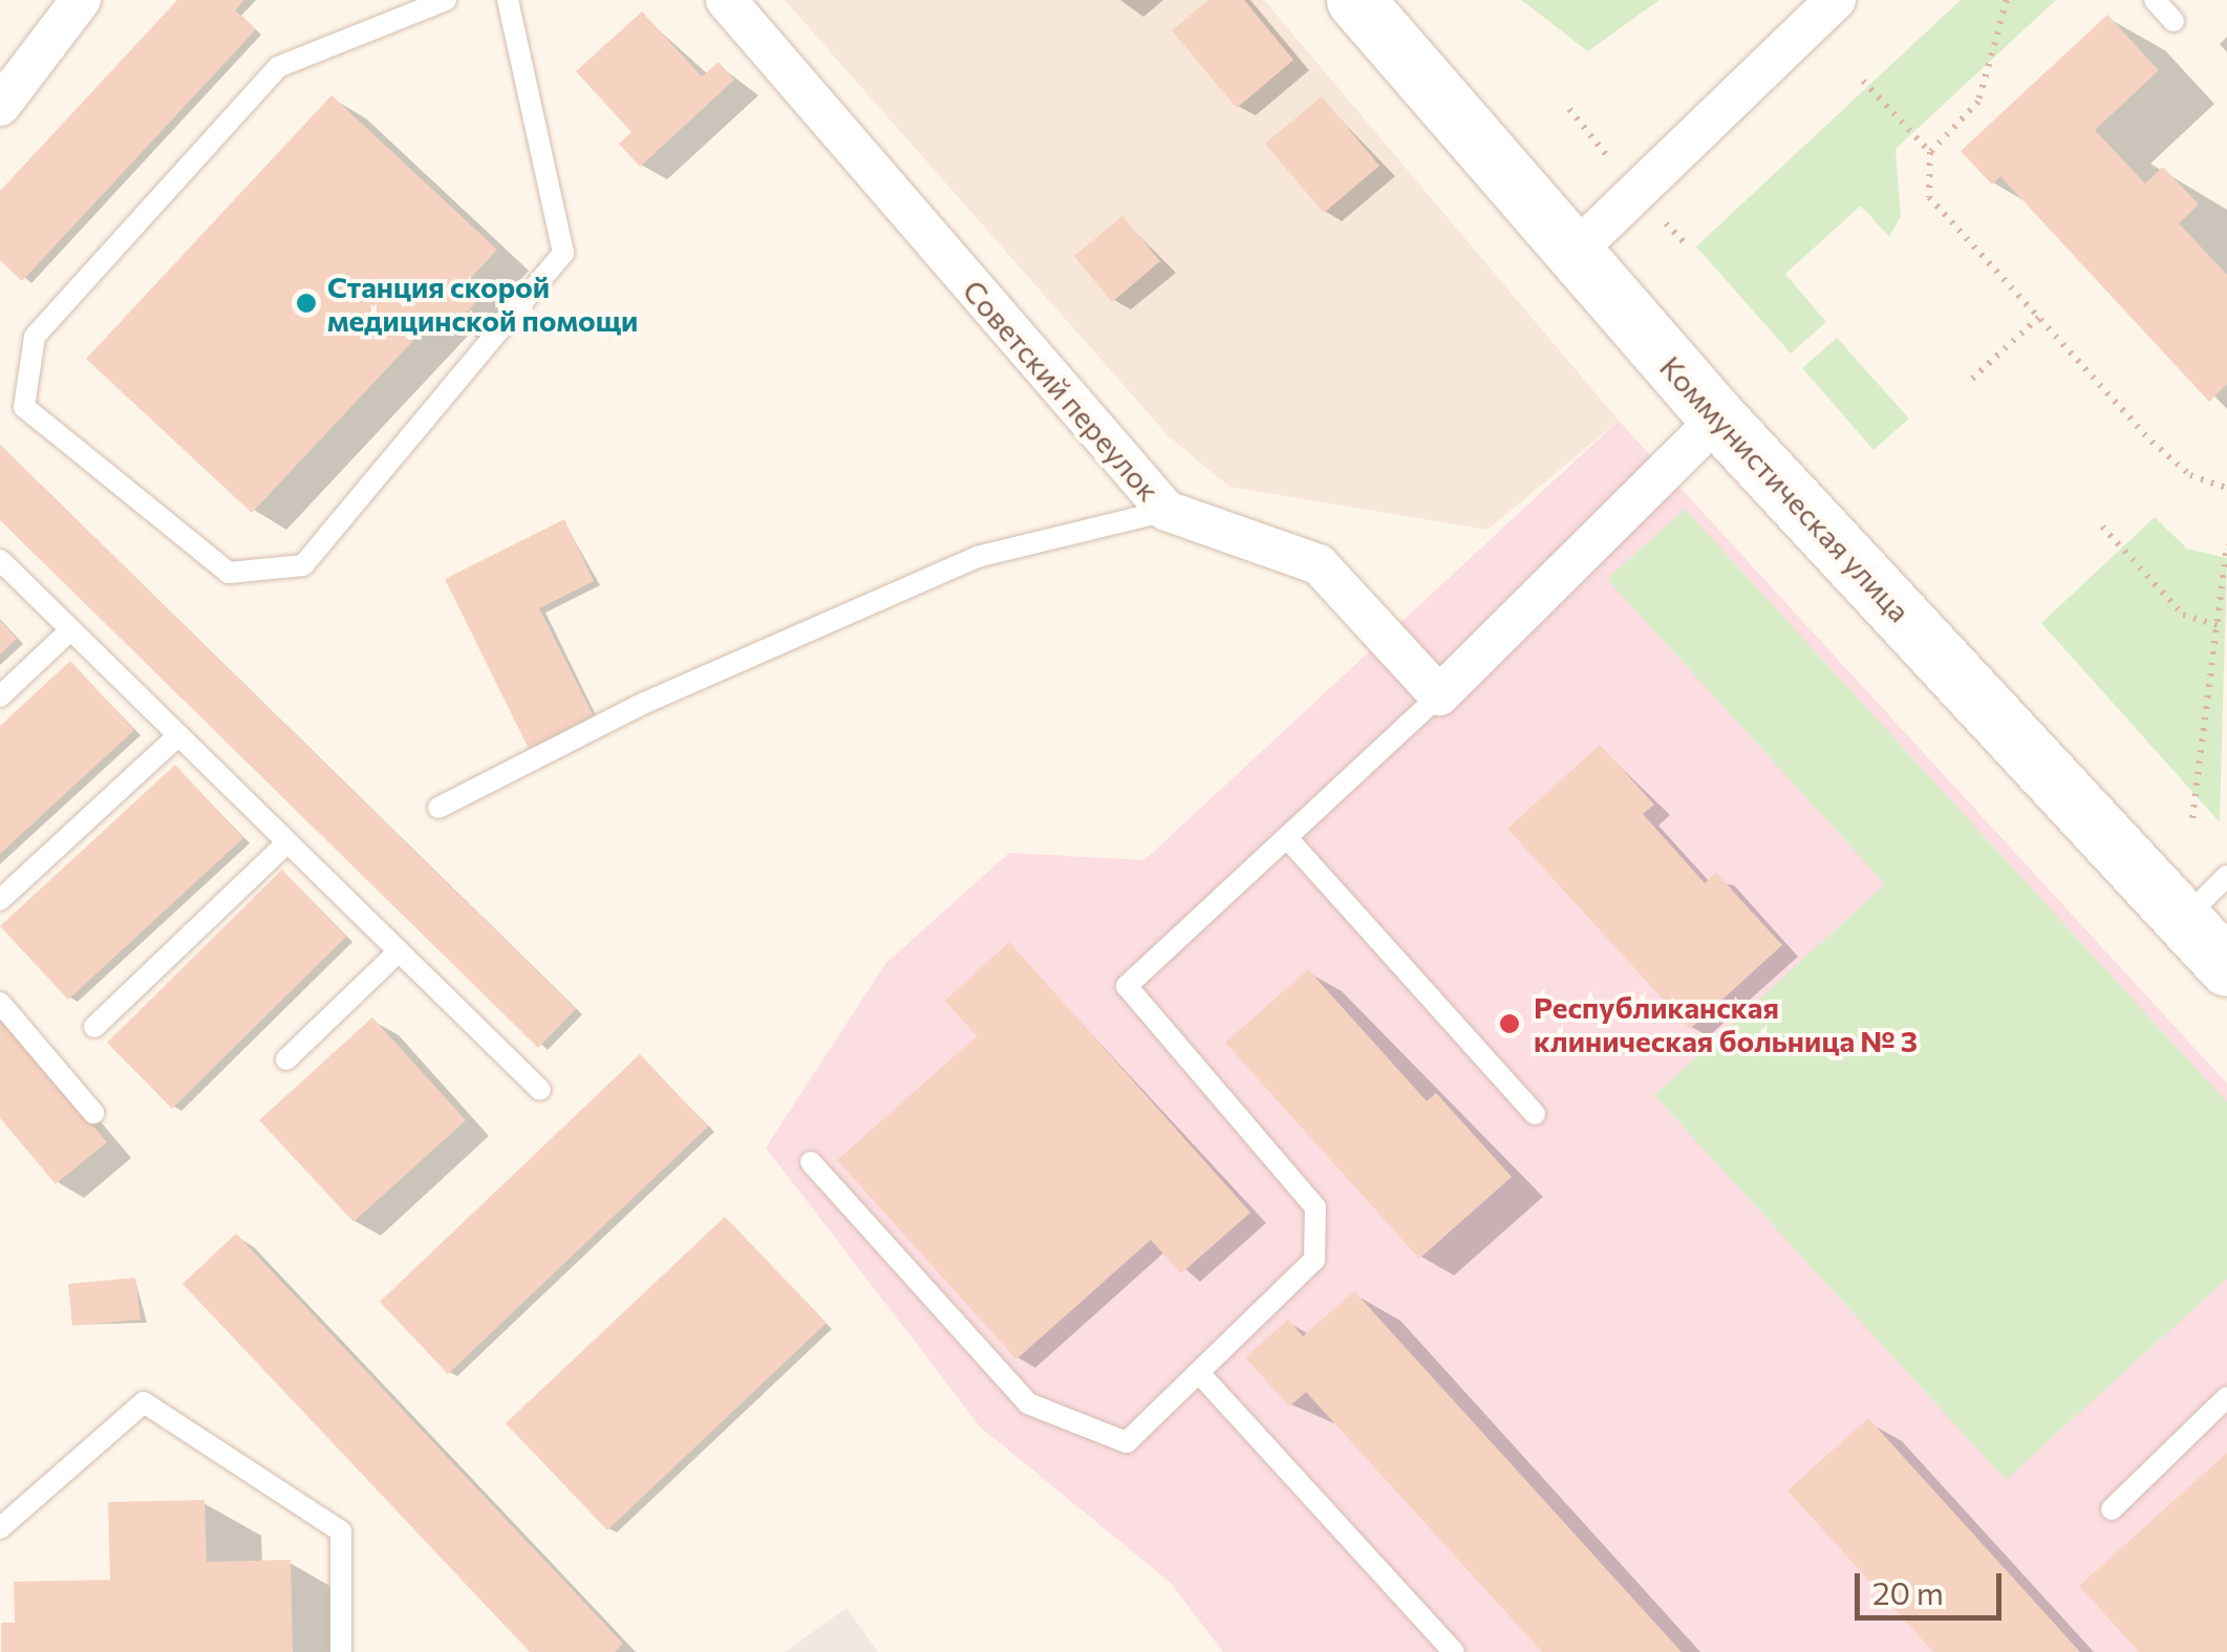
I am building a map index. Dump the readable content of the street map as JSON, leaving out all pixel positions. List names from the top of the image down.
{
  "streets": {
    "main road": ["Коммунистическая улица"],
    "street": ["Советский переулок"]
  },
  "places": ["Станция скорой медицинской помощи", "Республиканская клиническая больница № 3"],
  "scale_bar": "20 m"
}
